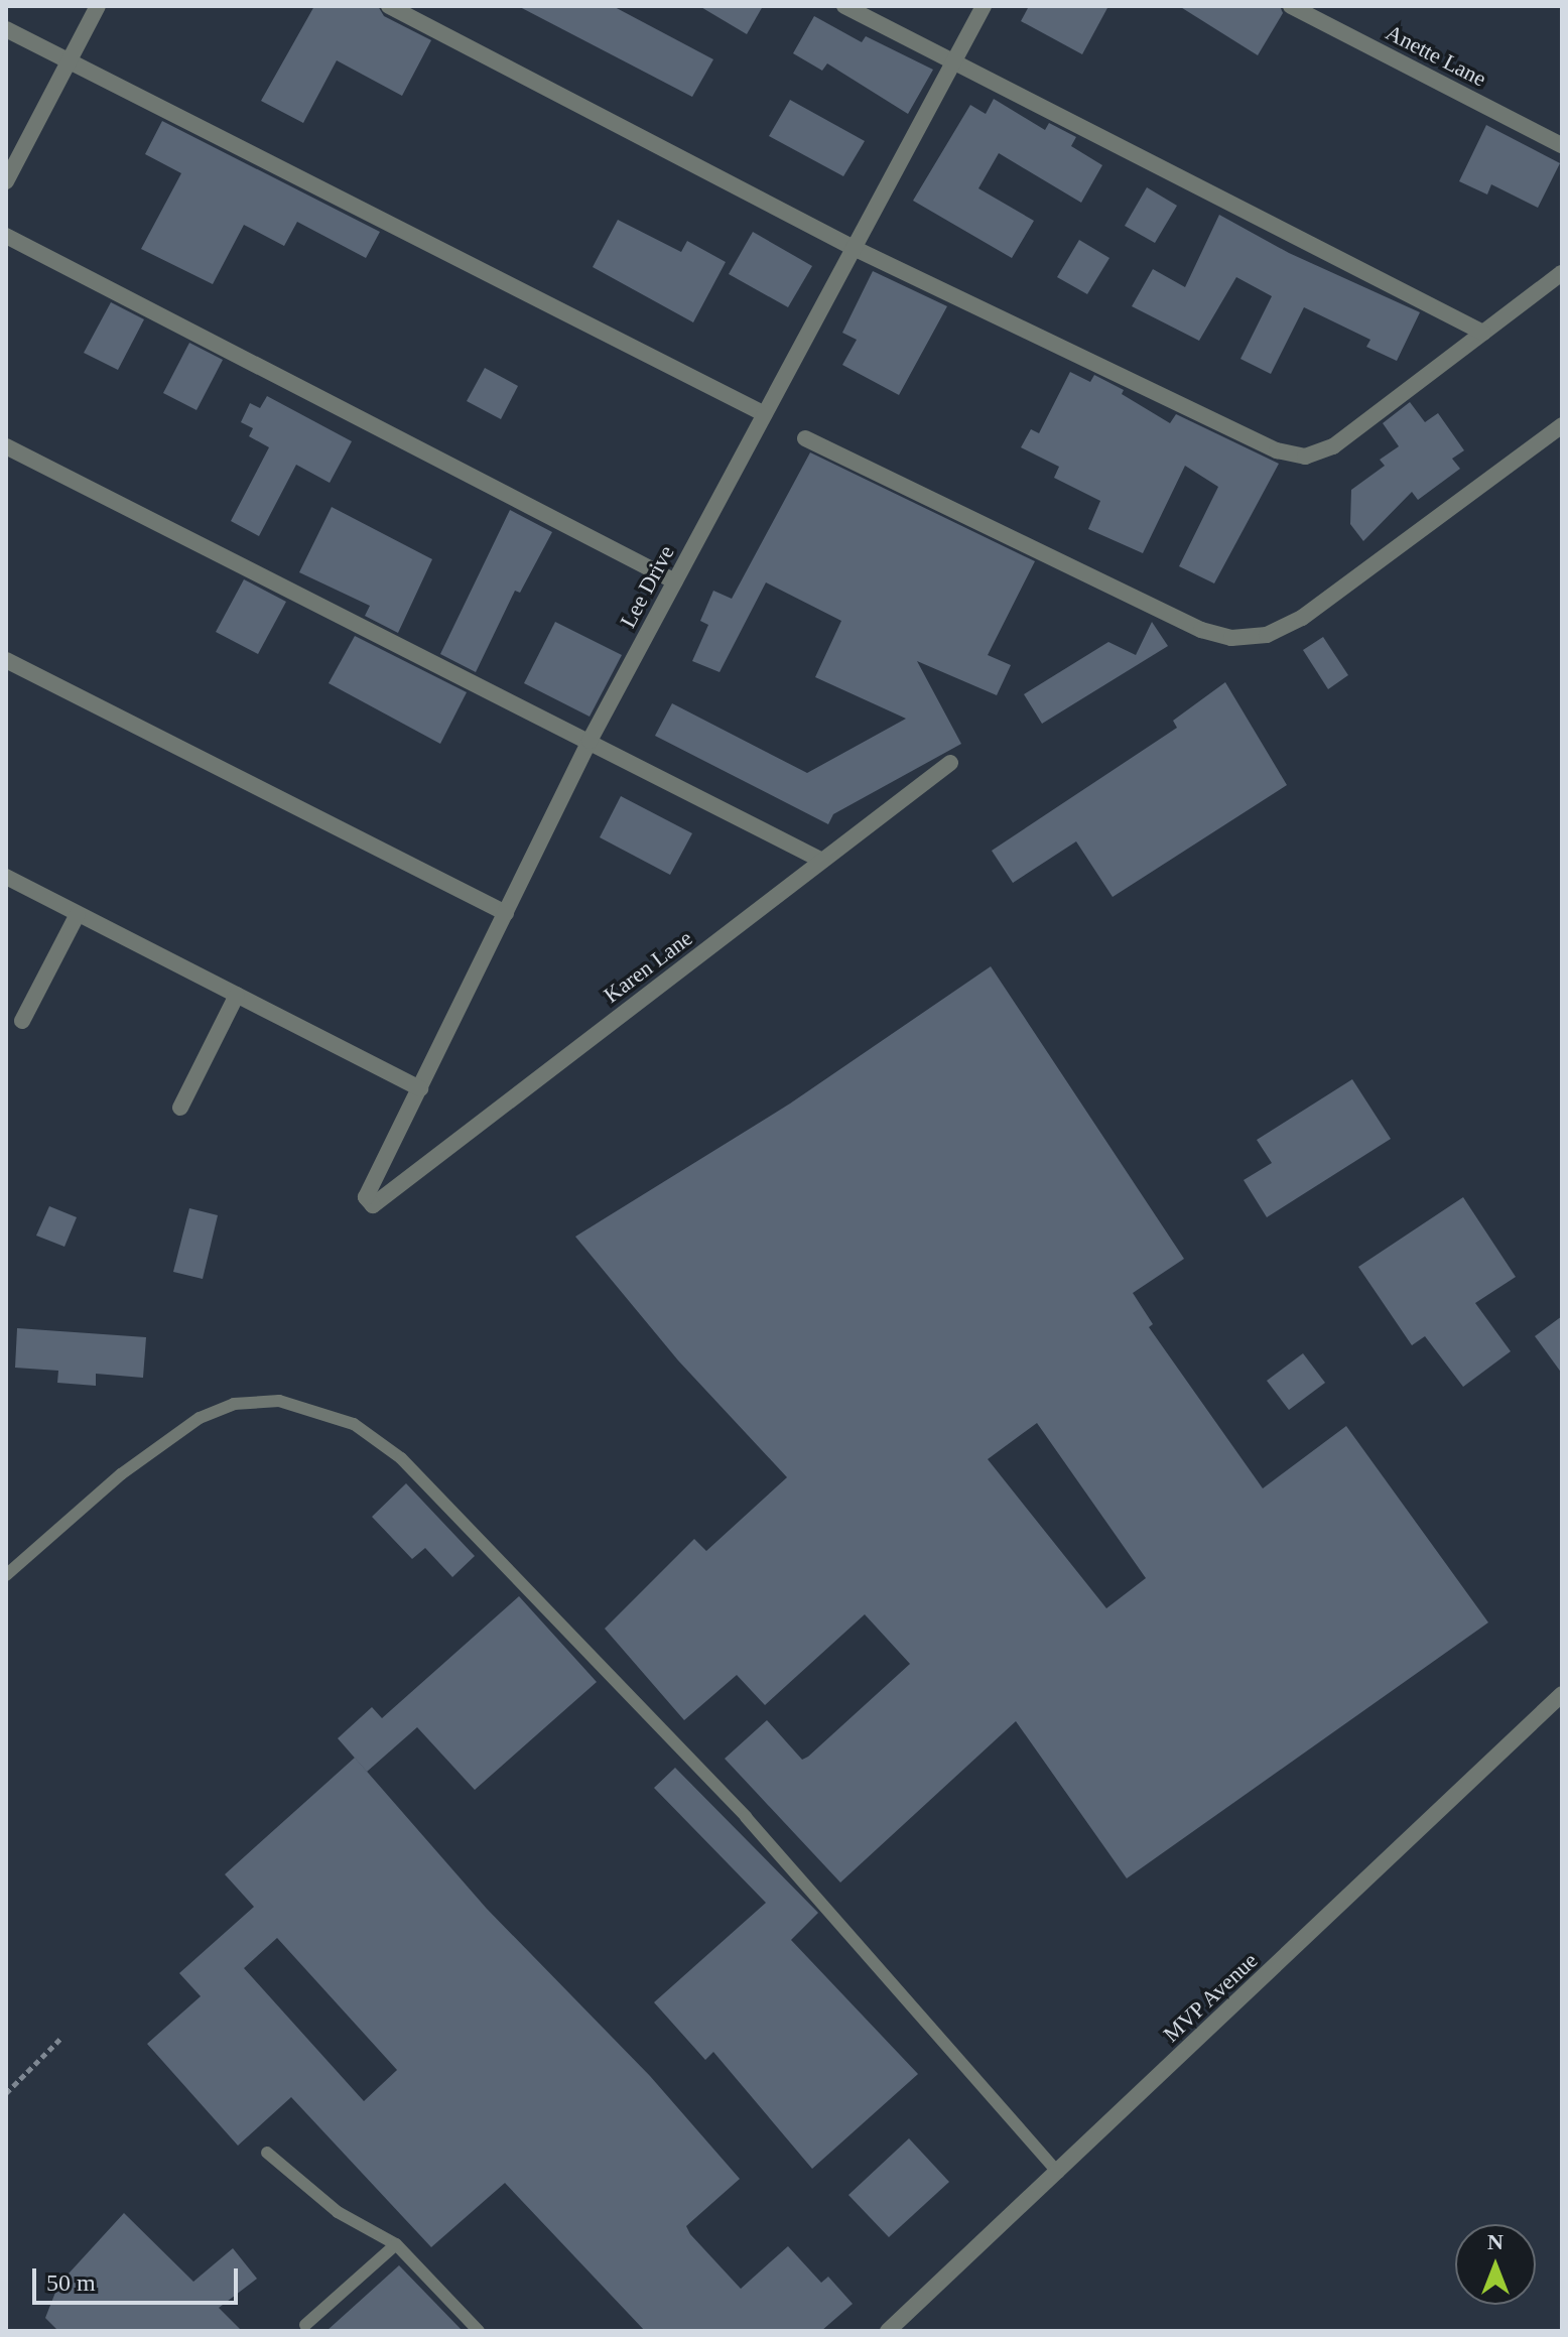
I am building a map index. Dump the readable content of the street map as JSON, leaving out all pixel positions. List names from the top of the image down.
{
  "streets": {
    "street": [
      "Anette Lane",
      "Lee Drive",
      "Karen Lane",
      "MVP Avenue"
    ]
  },
  "crossings": [
    ["Lee Drive", "Karen Lane"]
  ],
  "scale_bar": "50 m",
  "north": "top"
}
